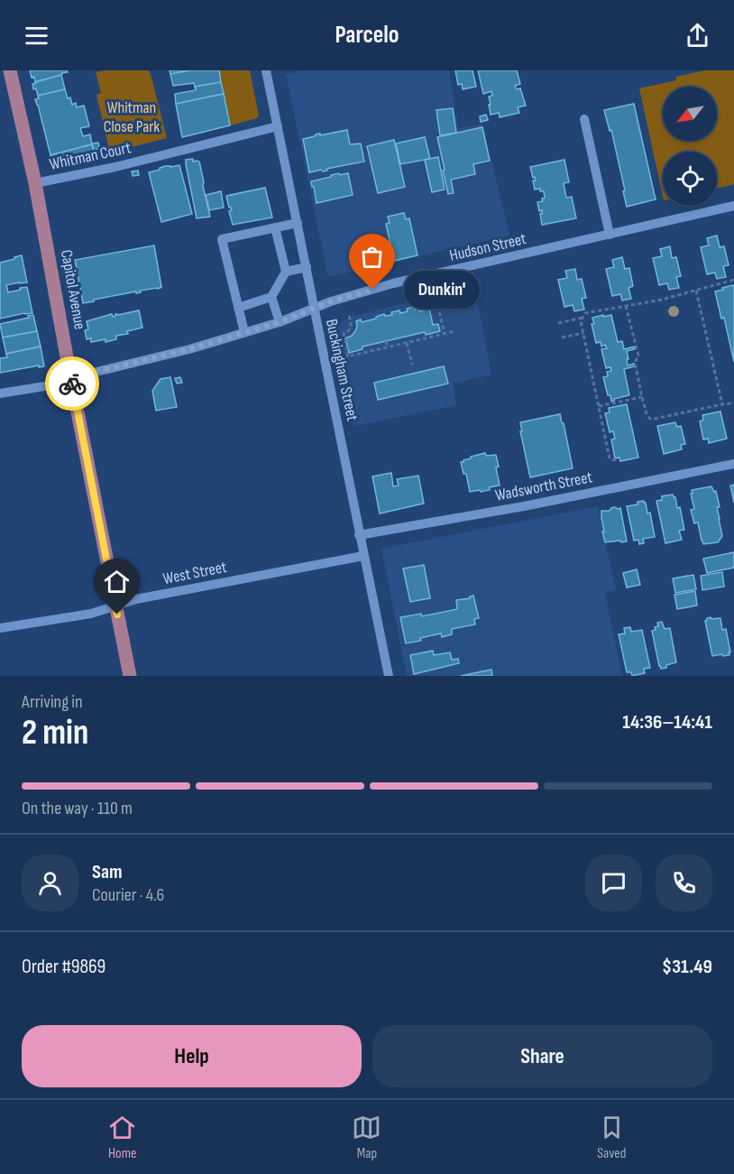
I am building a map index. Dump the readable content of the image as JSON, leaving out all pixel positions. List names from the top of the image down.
{
  "streets": {
    "main road": ["Capitol Avenue"],
    "street": [
      "Whitman Court",
      "Hudson Street",
      "Buckingham Street",
      "Wadsworth Street",
      "West Street"
    ]
  },
  "crossings": [
    ["Whitman Court", "Capitol Avenue"],
    ["Whitman Court", "Buckingham Street"],
    ["Hudson Street", "Capitol Avenue"],
    ["Hudson Street", "Buckingham Street"],
    ["Capitol Avenue", "West Street"],
    ["Buckingham Street", "Wadsworth Street"],
    ["Buckingham Street", "West Street"]
  ],
  "parks": ["Whitman Close Park"],
  "places": ["Dunkin'"],
  "north": "bottom left",
  "page": {
    "header": "Parcelo",
    "bubble": "Dunkin'",
    "heading": ["2 min", "Arriving in", "14:36–14:41"],
    "panel": [
      "Sam",
      "Courier · 4.6",
      "Order #9869",
      "$31.49"
    ],
    "bar": "On the way · 110 m",
    "buttons": ["Help", "Share"],
    "tabs": ["Home", "Map", "Saved"]
  }
}
